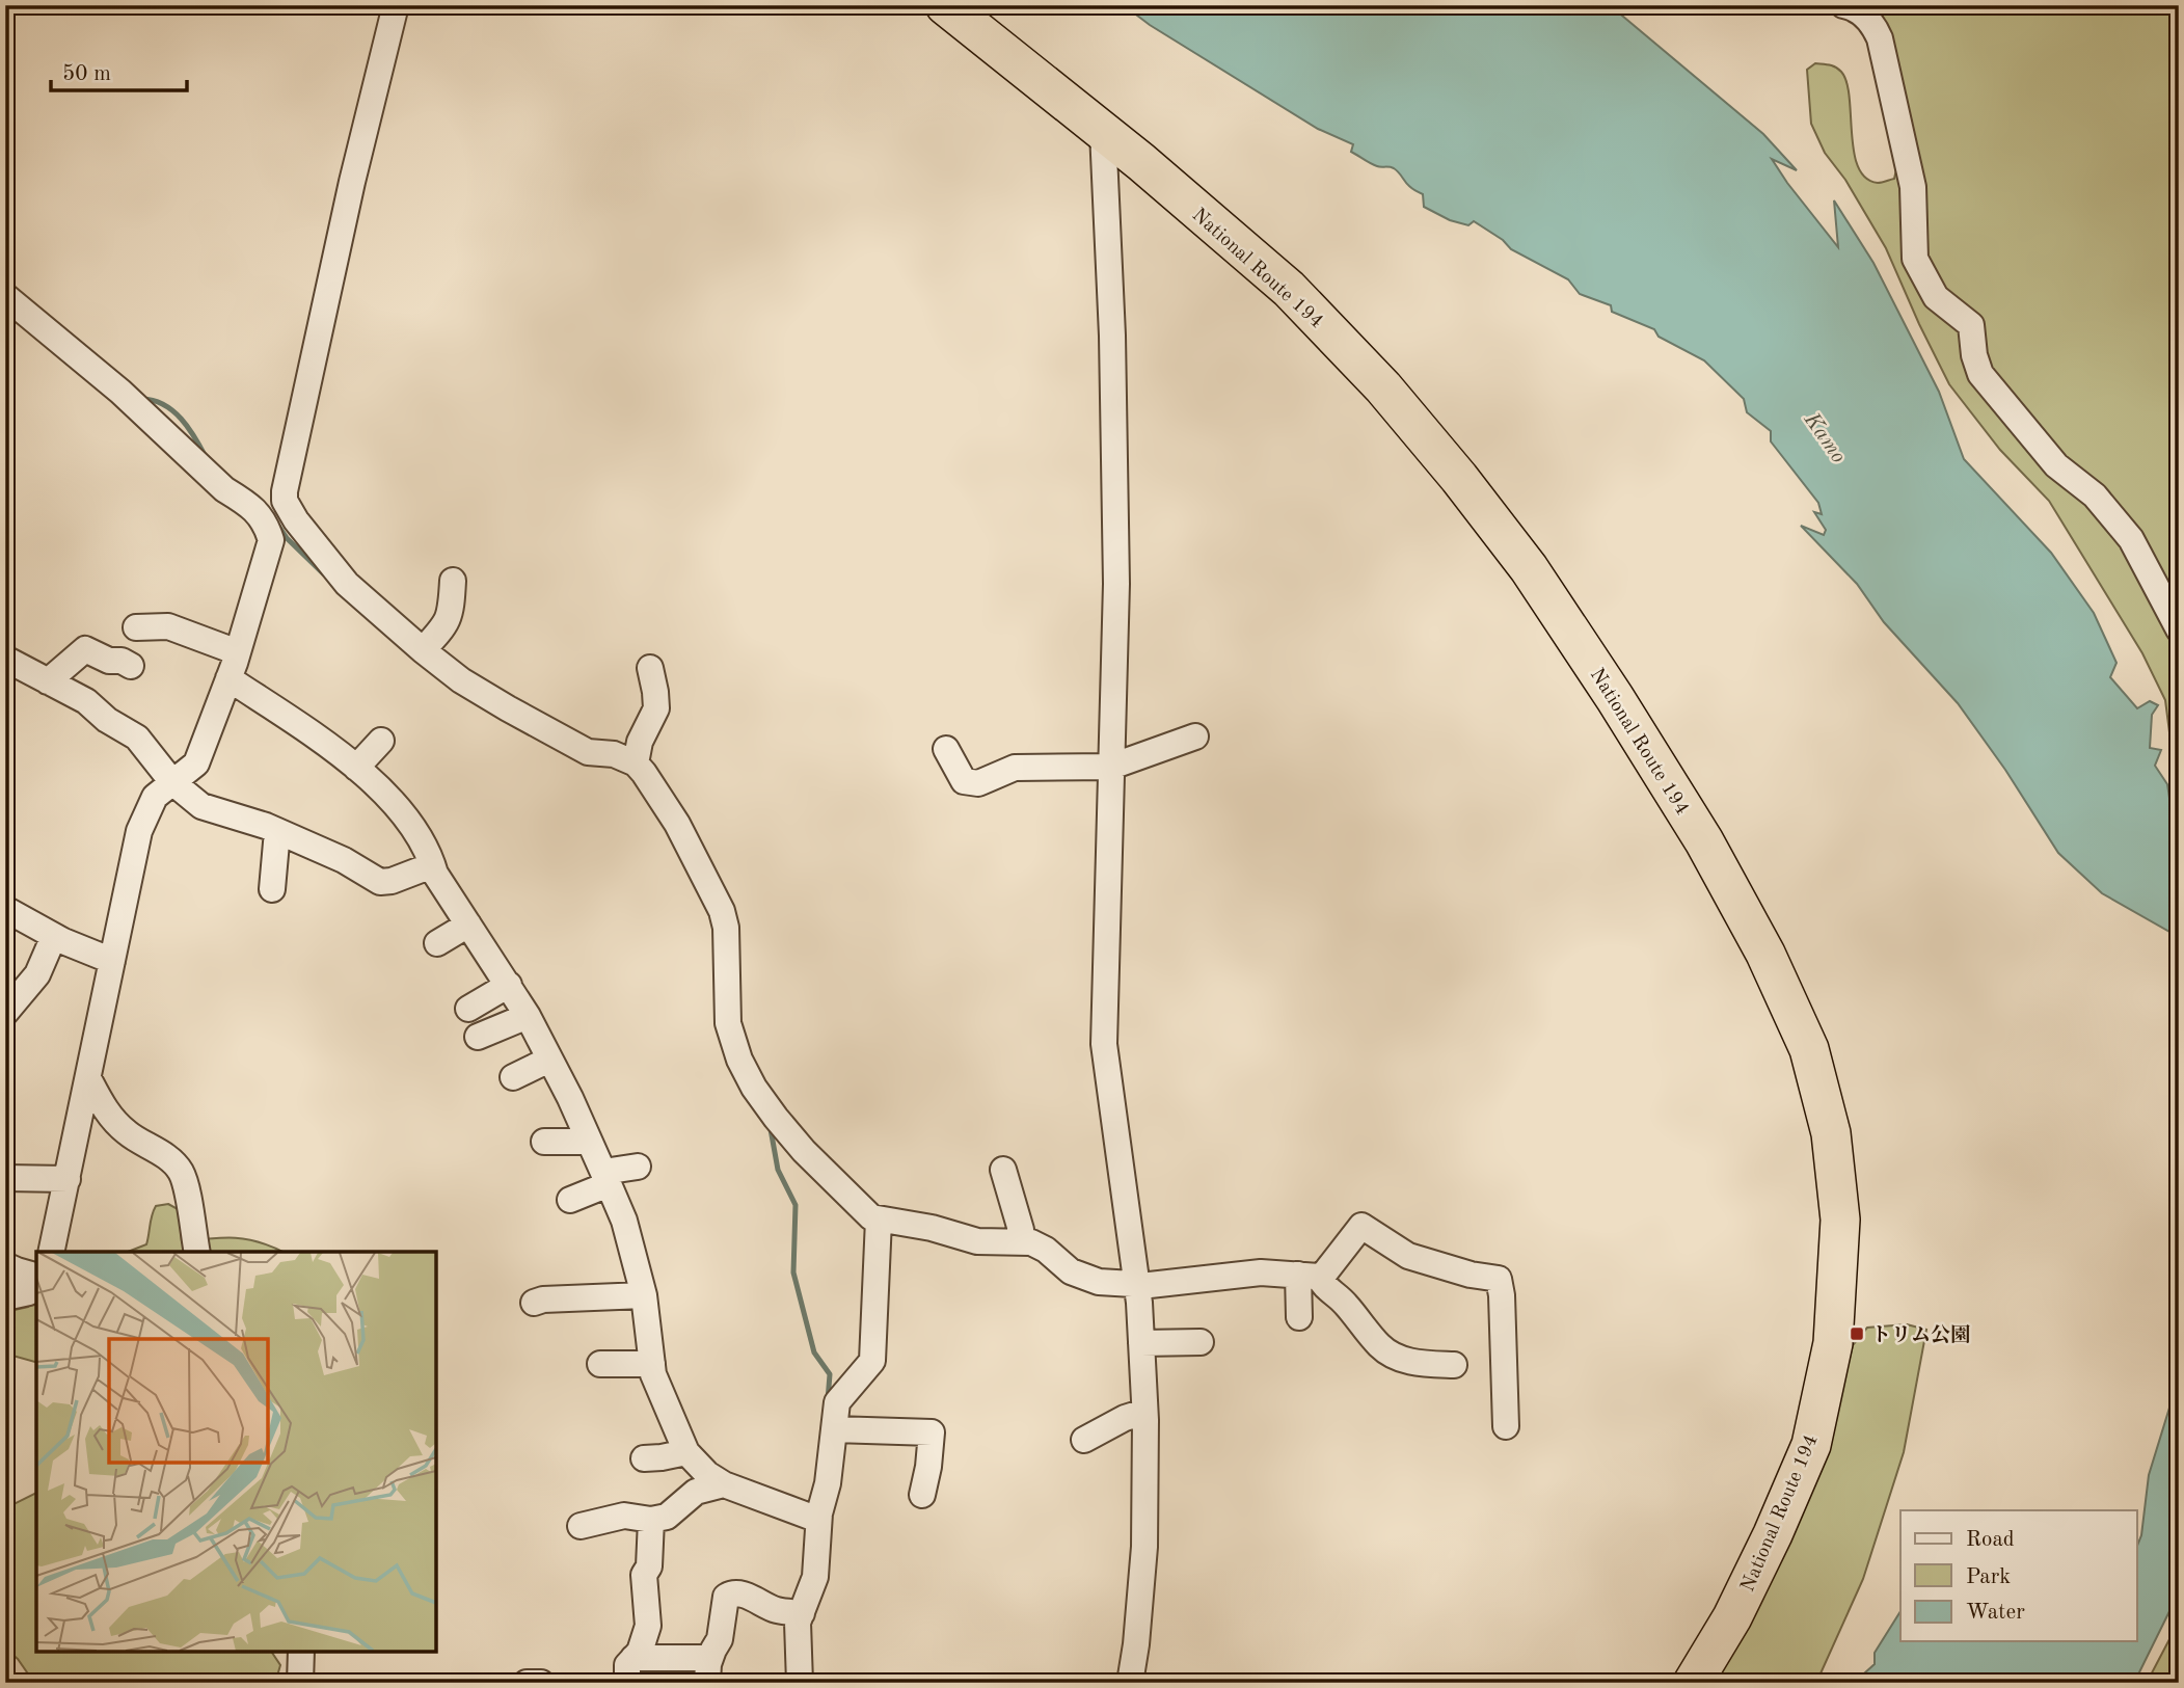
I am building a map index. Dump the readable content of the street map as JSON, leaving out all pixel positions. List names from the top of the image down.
{
  "streets": {
    "highway": ["National Route 194"]
  },
  "water": ["Kamo"],
  "places": {
    "transit": ["トリム公園"]
  },
  "legend": ["Road", "Park", "Water"],
  "scale_bar": "50 m"
}
